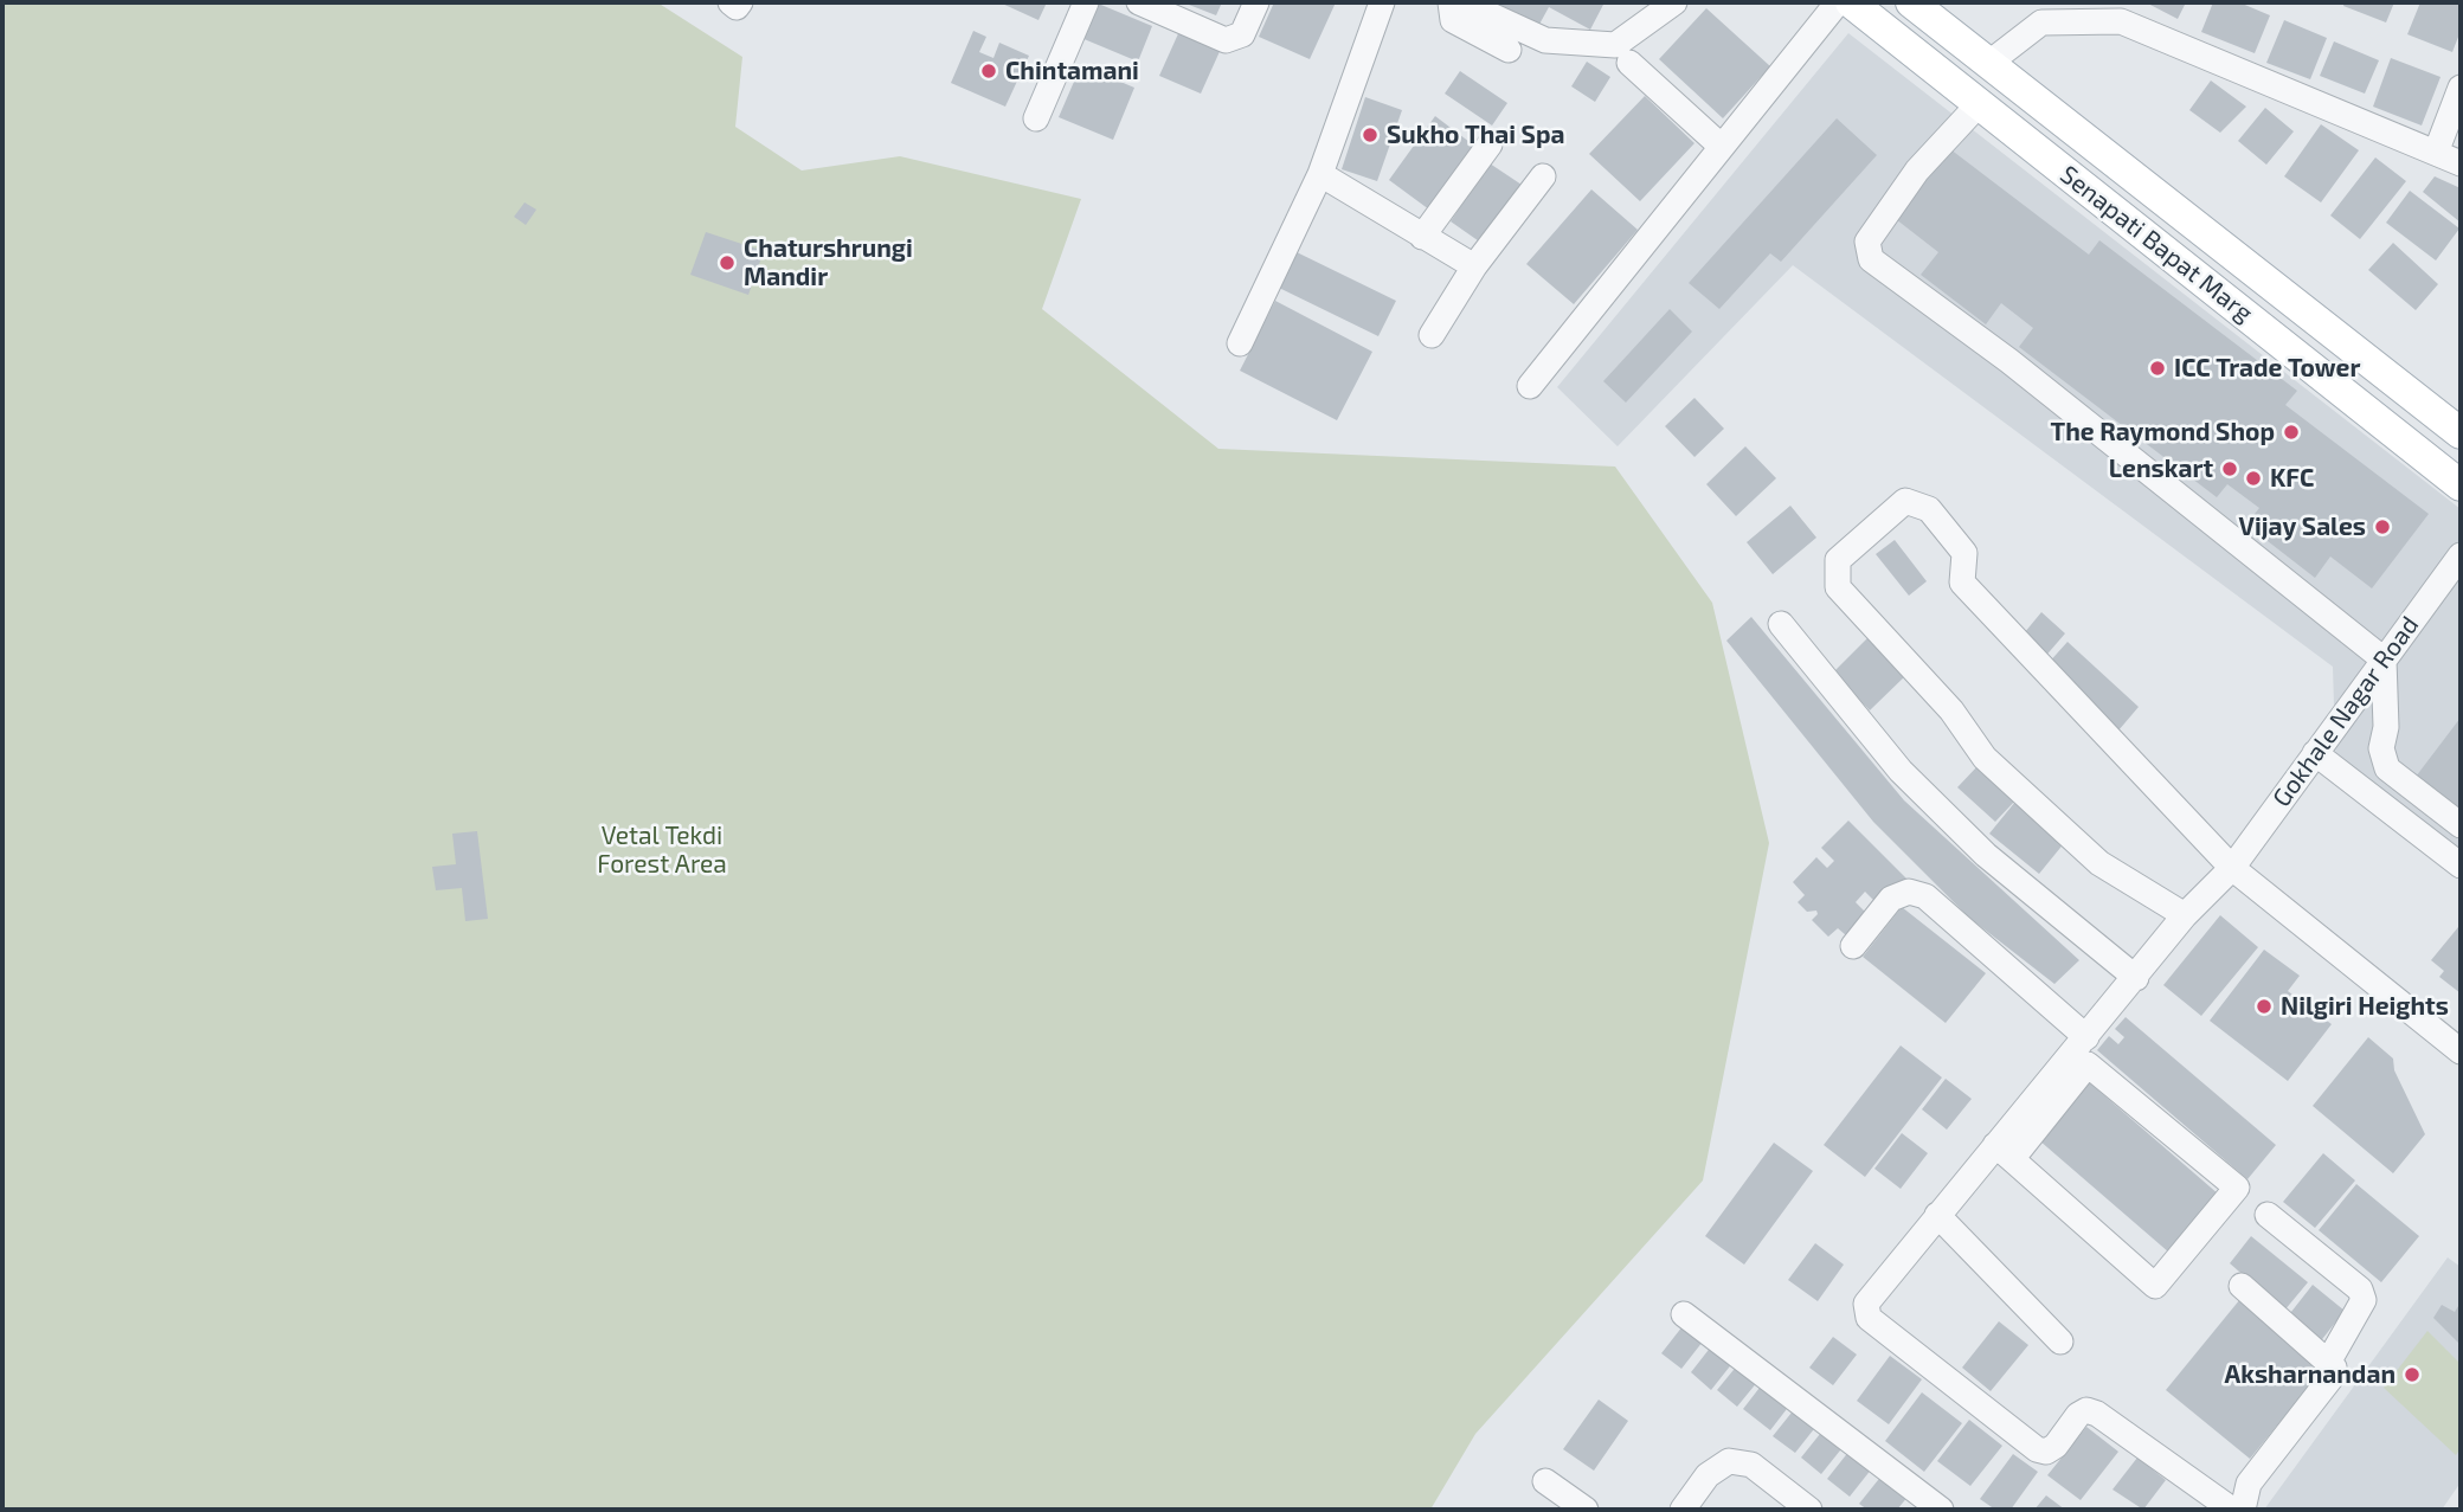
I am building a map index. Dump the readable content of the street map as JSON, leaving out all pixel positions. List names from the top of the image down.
{
  "streets": {
    "main road": ["Senapati Bapat Marg"],
    "street": ["Gokhale Nagar Road"]
  },
  "parks": ["Vetal Tekdi Forest Area"],
  "places": [
    "Chintamani",
    "Sukho Thai Spa",
    "Chaturshrungi Mandir",
    "ICC Trade Tower",
    "The Raymond Shop",
    "Lenskart",
    "KFC",
    "Vijay Sales",
    "Nilgiri Heights",
    "Aksharnandan"
  ]
}
